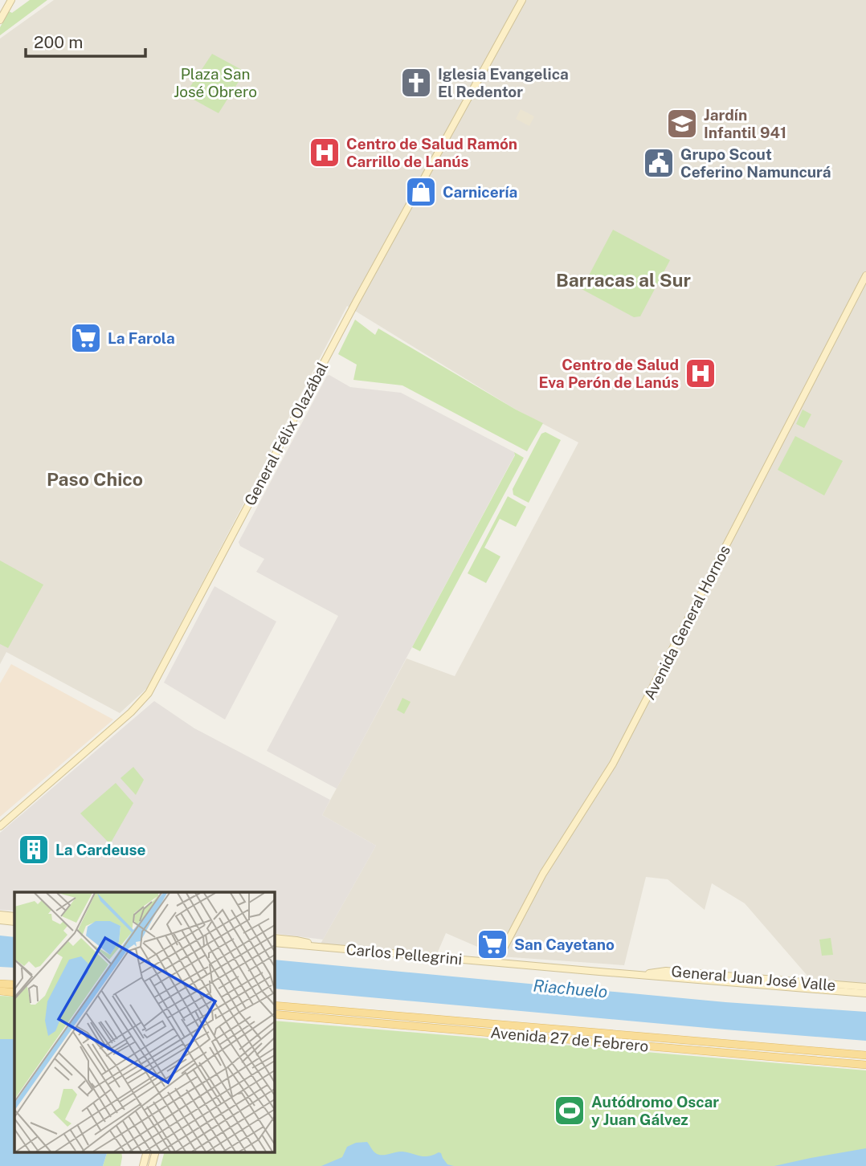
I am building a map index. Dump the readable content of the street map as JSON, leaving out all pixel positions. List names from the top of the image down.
{
  "streets": {
    "main road": ["Avenida 27 de Febrero"],
    "street": [
      "General Félix Olazábal",
      "Avenida General Hornos",
      "Carlos Pellegrini",
      "General Juan José Valle"
    ]
  },
  "crossings": [
    ["Avenida General Hornos", "Carlos Pellegrini"],
    ["Avenida General Hornos", "General Juan José Valle"],
    ["Carlos Pellegrini", "General Juan José Valle"]
  ],
  "districts": ["Barracas al Sur", "Paso Chico"],
  "water": ["Riachuelo"],
  "parks": ["Plaza San José Obrero"],
  "places": {
    "church": ["Iglesia Evangelica El Redentor"],
    "school or university": ["Jardín Infantil 941"],
    "hospital": ["Centro de Salud Ramón Carrillo de Lanús", "Centro de Salud Eva Perón de Lanús"],
    "public building": ["Grupo Scout Ceferino Namuncurá"],
    "shop": ["Carnicería"],
    "supermarket": ["La Farola", "San Cayetano"],
    "building": ["La Cardeuse"],
    "sports": ["Autódromo Oscar y Juan Gálvez"]
  },
  "scale_bar": "200 m"
}
